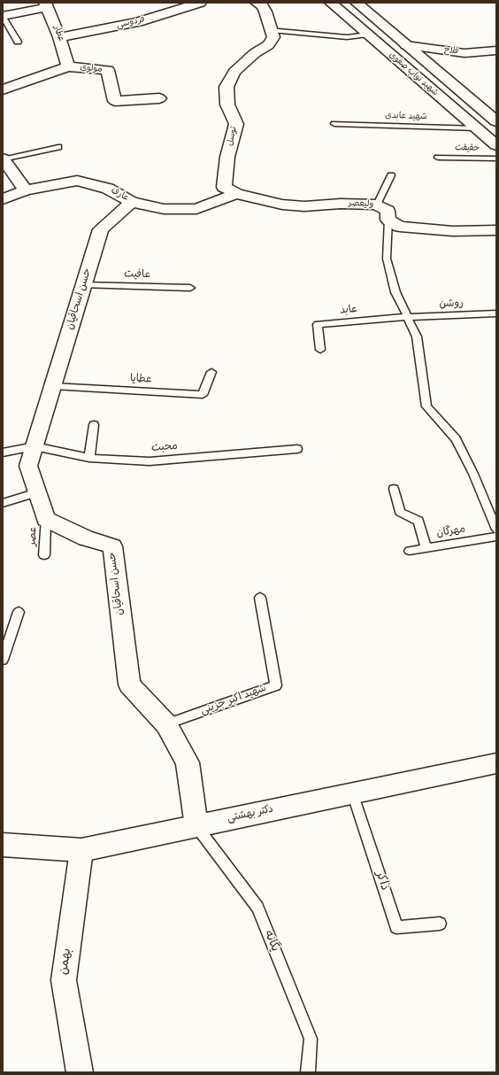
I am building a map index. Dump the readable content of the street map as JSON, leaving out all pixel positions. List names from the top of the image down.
{
  "streets": {
    "street": [
      "فردوسی",
      "عطار",
      "فلاح",
      "مولوی",
      "شهید نواب صفوی",
      "توسل",
      "عارف",
      "ولیعصر",
      "حسن اسحاقیان",
      "دکتر بهشتی",
      "بهمن"
    ],
    "lane": [
      "شهید عابدی",
      "حقیقت",
      "عافیت",
      "روشن",
      "عابد",
      "عطایا",
      "محبت",
      "مهرگان",
      "عصر",
      "شهید اکبر جزینی",
      "ذاکر",
      "یگانه"
    ]
  },
  "crossings": [
    ["فردوسی", "عطار"],
    ["عطار", "مولوی"],
    ["فلاح", "شهید نواب صفوی"],
    ["شهید نواب صفوی", "شهید عابدی"],
    ["توسل", "عارف"],
    ["توسل", "ولیعصر"],
    ["عارف", "ولیعصر"],
    ["عارف", "حسن اسحاقیان"],
    ["عافیت", "حسن اسحاقیان"],
    ["حسن اسحاقیان", "عطایا"],
    ["حسن اسحاقیان", "محبت"],
    ["حسن اسحاقیان", "عصر"],
    ["حسن اسحاقیان", "شهید اکبر جزینی"],
    ["حسن اسحاقیان", "دکتر بهشتی"],
    ["حسن اسحاقیان", "یگانه"],
    ["روشن", "عابد"],
    ["دکتر بهشتی", "ذاکر"],
    ["دکتر بهشتی", "یگانه"],
    ["دکتر بهشتی", "بهمن"]
  ]
}
